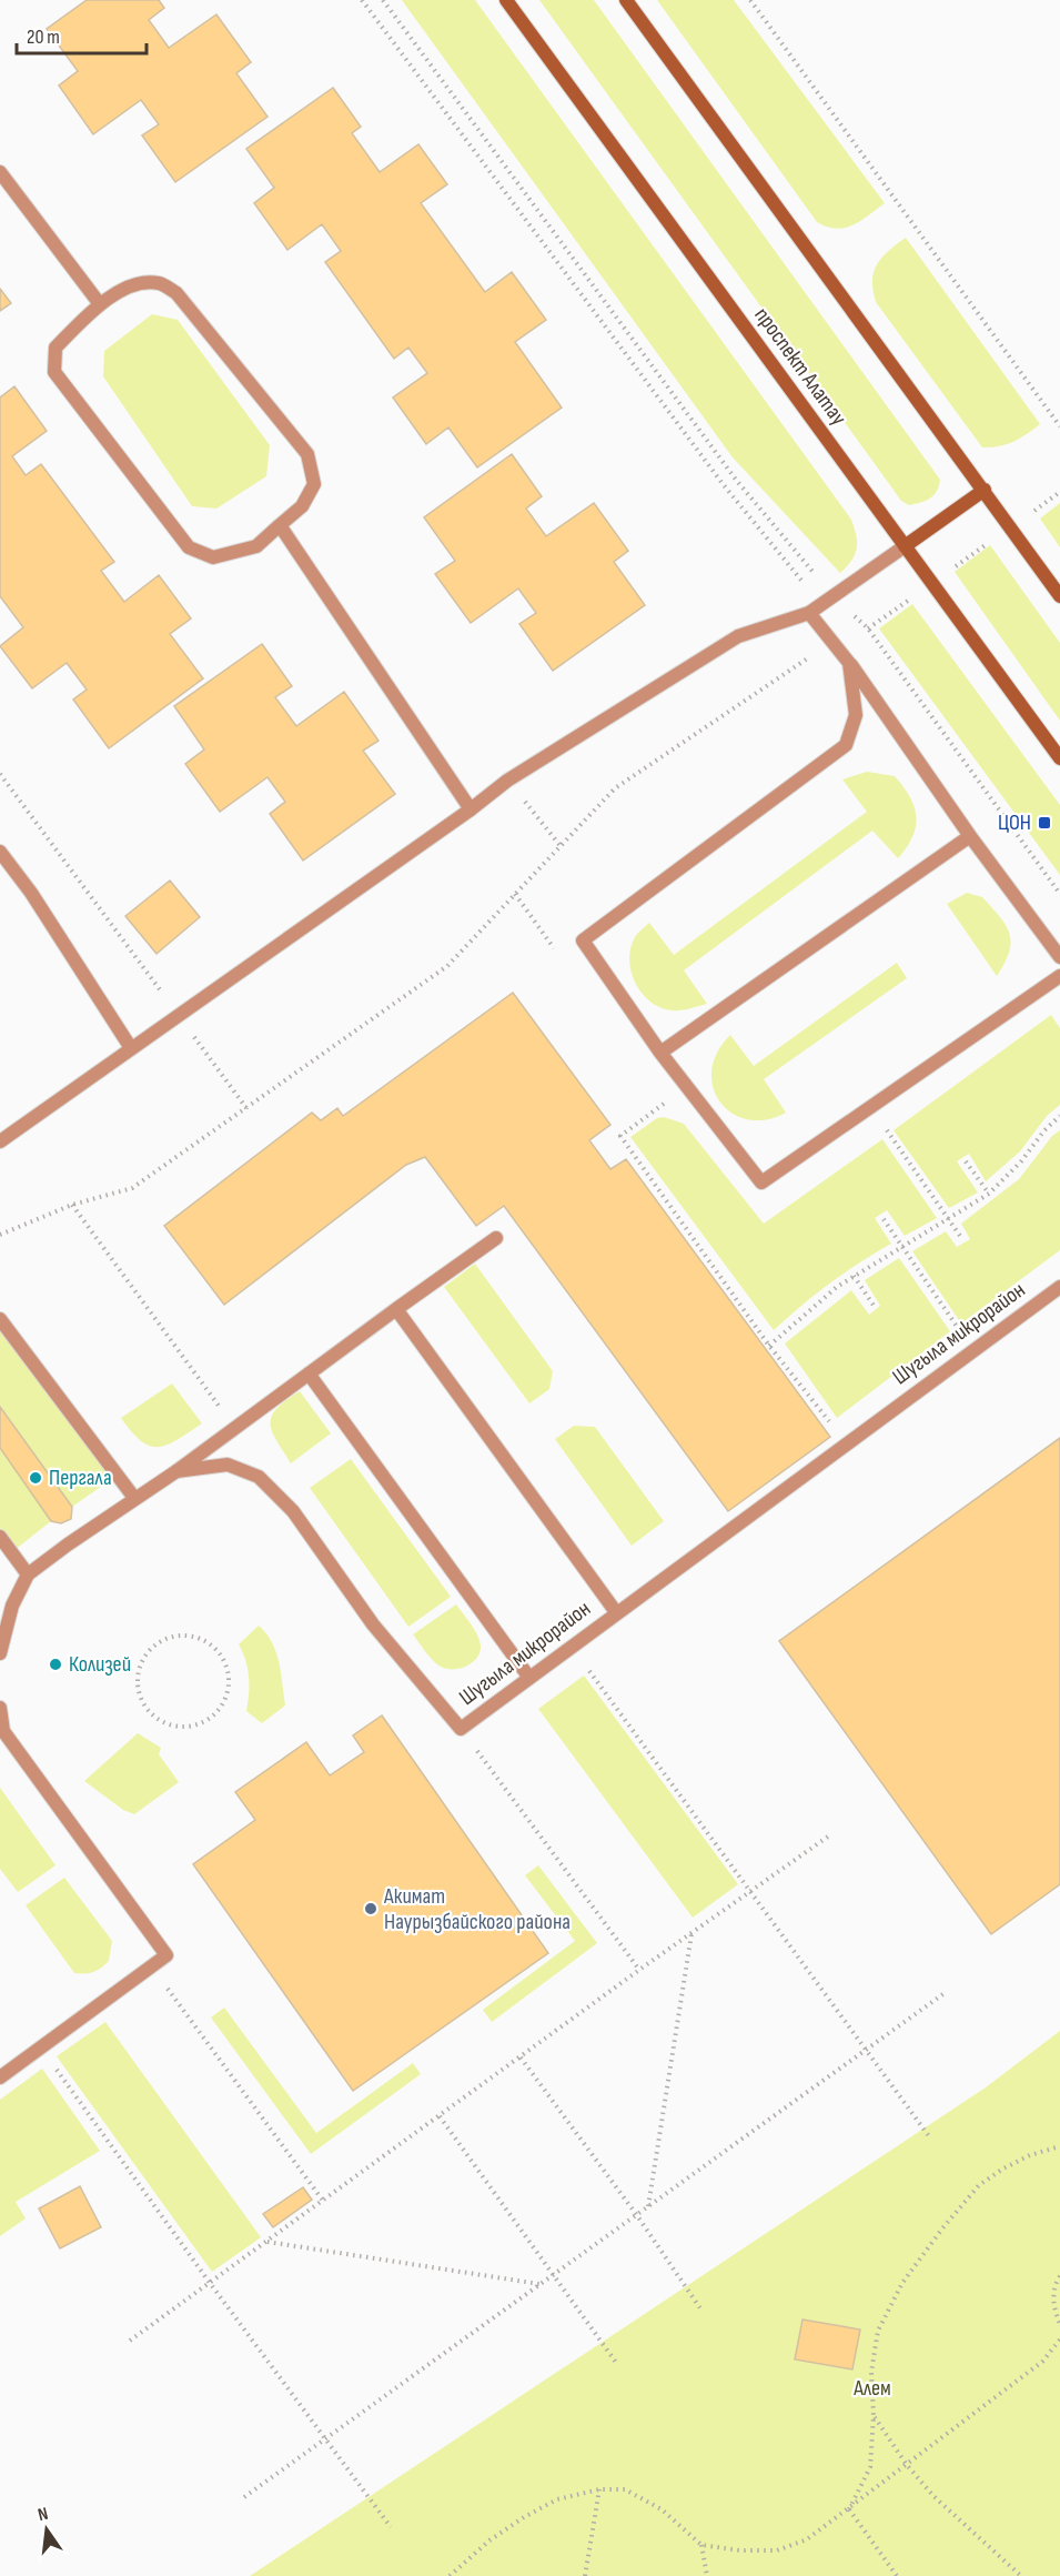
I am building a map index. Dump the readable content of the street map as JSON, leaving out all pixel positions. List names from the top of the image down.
{
  "streets": {
    "main road": ["проспект Алатау"],
    "street": ["Шугыла микрорайон"]
  },
  "parks": ["Алем"],
  "places": {
    "transit": ["ЦОН"],
    "other": ["Пергала", "Колизей", "Акимат Наурызбайского района"]
  },
  "scale_bar": "20 m",
  "north": "top"
}
